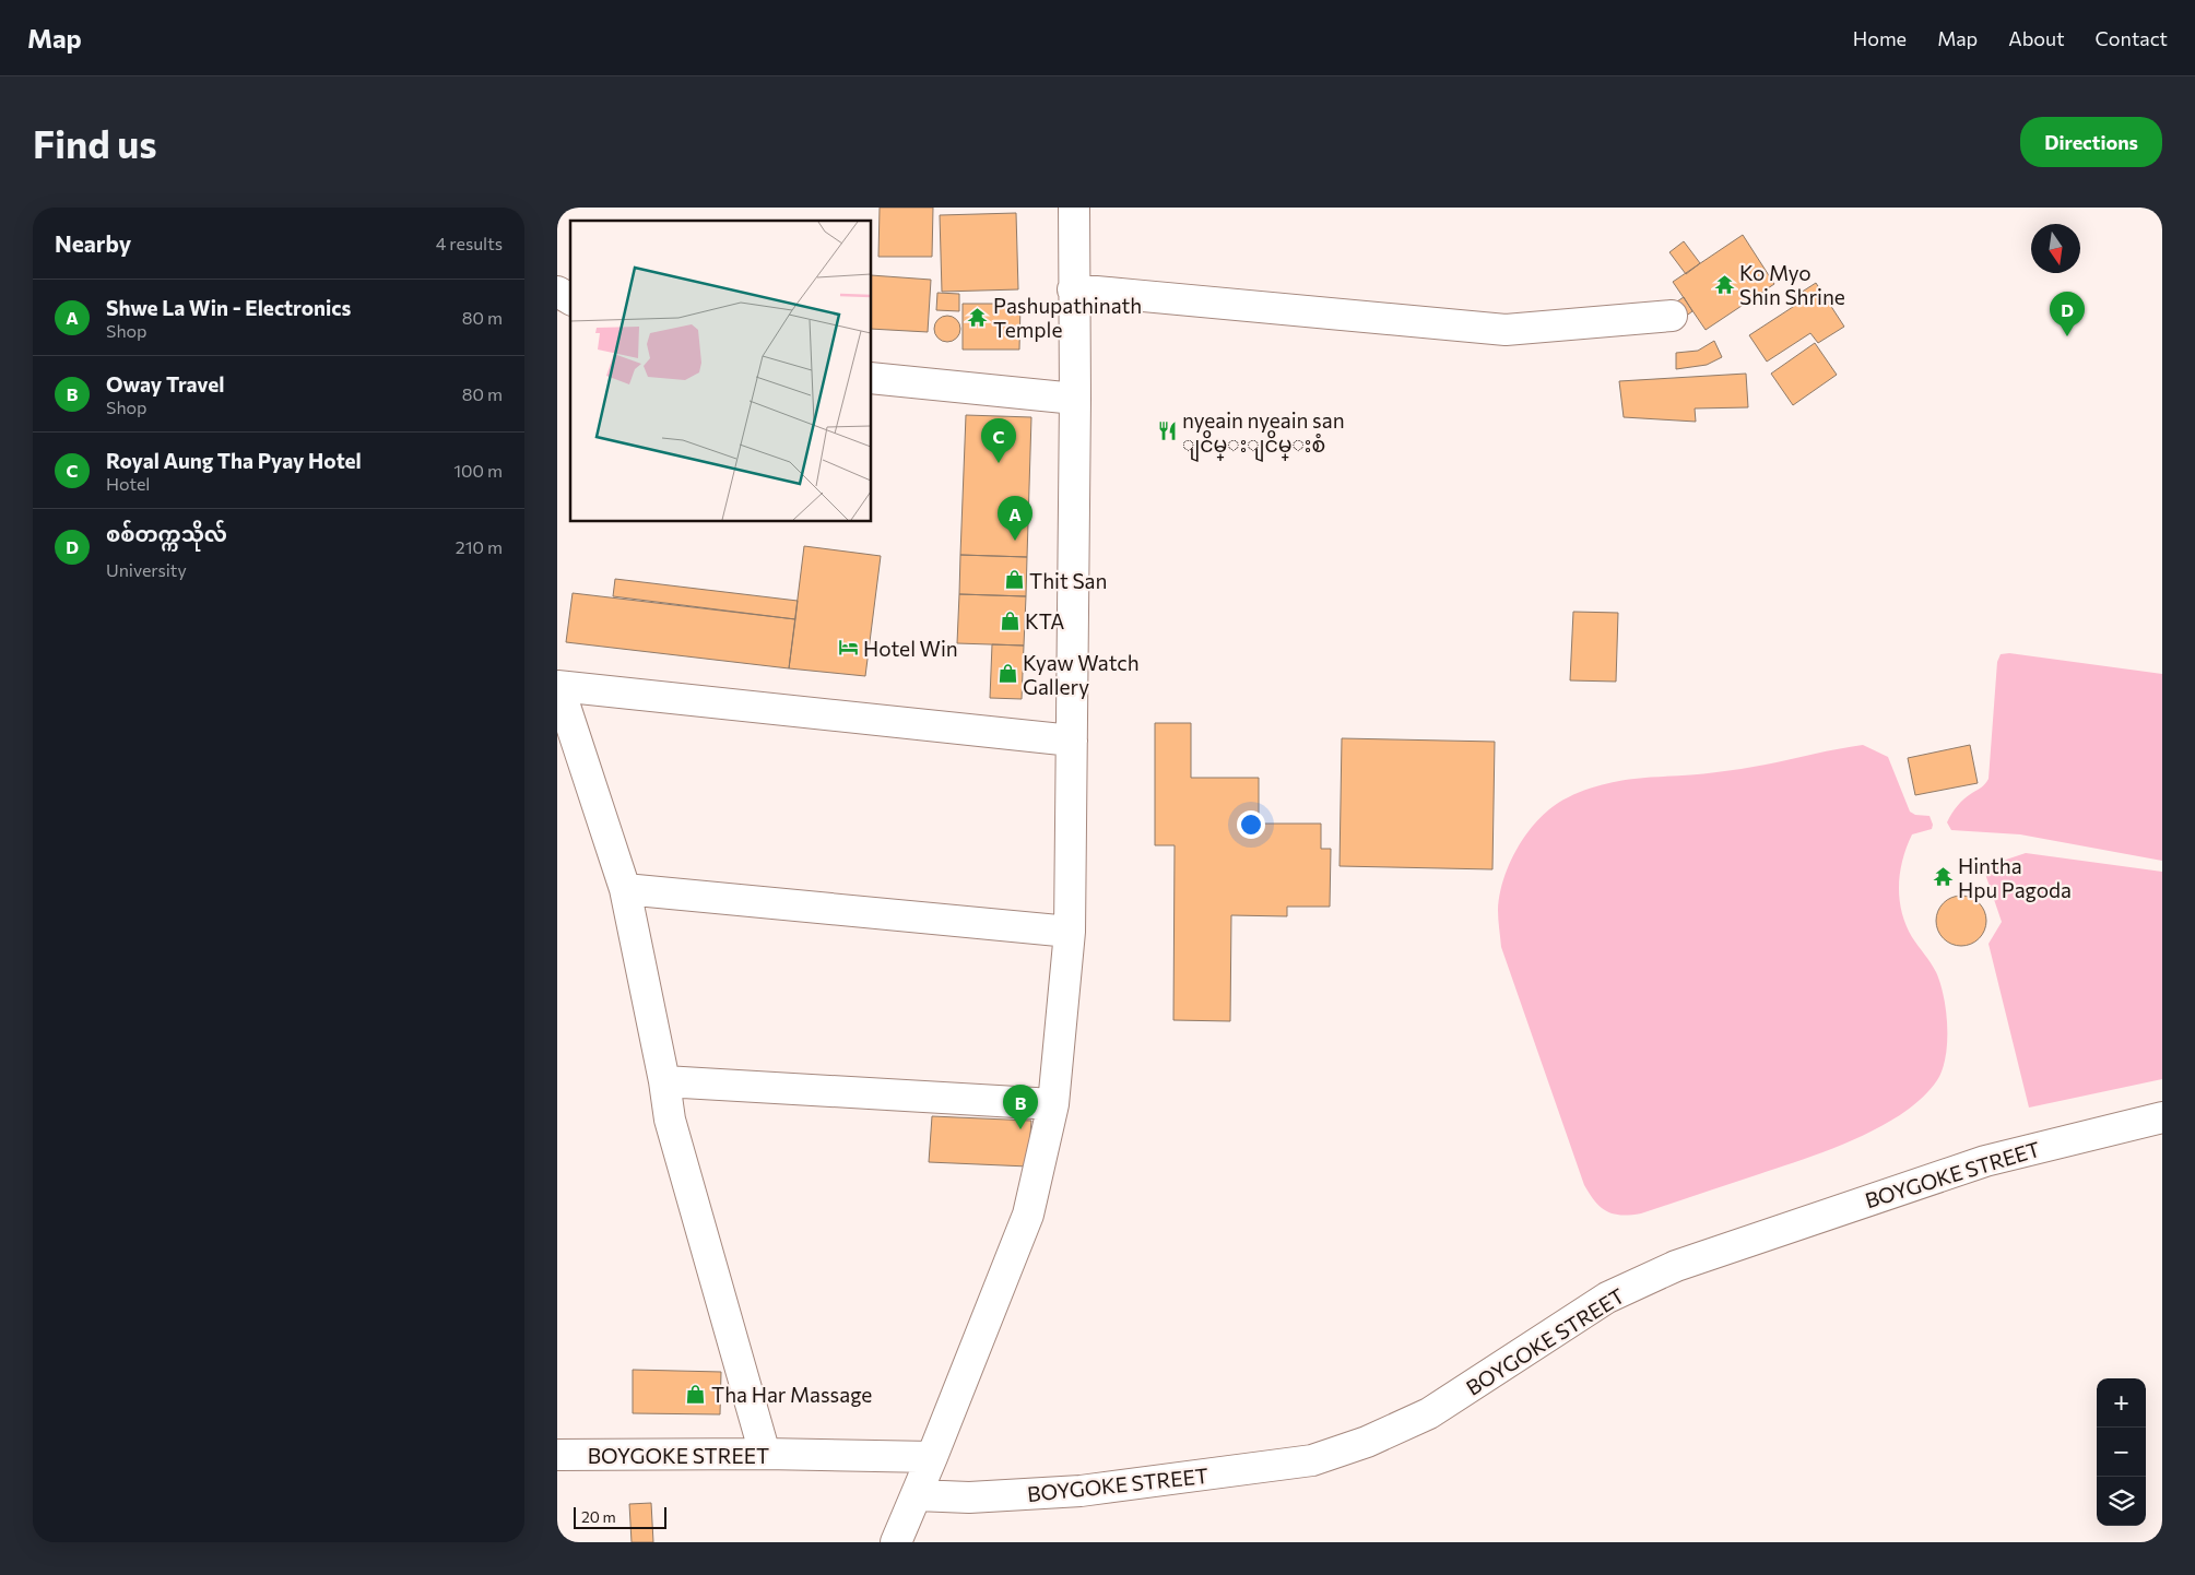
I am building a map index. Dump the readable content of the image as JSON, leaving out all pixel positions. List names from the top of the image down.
{
  "streets": {
    "street": ["BOYGOKE STREET"]
  },
  "places": {
    "temple": ["Ko Myo Shin Shrine", "Pashupathinath Temple", "Hintha Hpu Pagoda"],
    "restaurant": ["nyeain nyeain san ျငိမ္းျငိမ္းစံ"],
    "shop": [
      "Thit San",
      "KTA",
      "Kyaw Watch Gallery",
      "Tha Har Massage"
    ],
    "hotel": ["Hotel Win"]
  },
  "scale_bar": "20 m",
  "north": "bottom",
  "page": {
    "header": "Map",
    "nav": [
      "Home",
      "Map",
      "About",
      "Contact"
    ],
    "buttons": "Directions",
    "title": "Find us",
    "heading": ["Nearby", "4 results"],
    "list": [
      {
        "mark": "A",
        "name": "Shwe La Win - Electronics",
        "note": "Shop",
        "value": "80 m"
      },
      {
        "mark": "B",
        "name": "Oway Travel",
        "note": "Shop",
        "value": "80 m"
      },
      {
        "mark": "C",
        "name": "Royal Aung Tha Pyay Hotel",
        "note": "Hotel",
        "value": "100 m"
      },
      {
        "mark": "D",
        "name": "စစ်‌တက္ကသိုလ်",
        "note": "University",
        "value": "210 m"
      }
    ],
    "pins": [
      "D",
      "C",
      "A",
      "B"
    ],
    "map_buttons": ["+", "−"],
    "scale": "20 m"
  }
}
